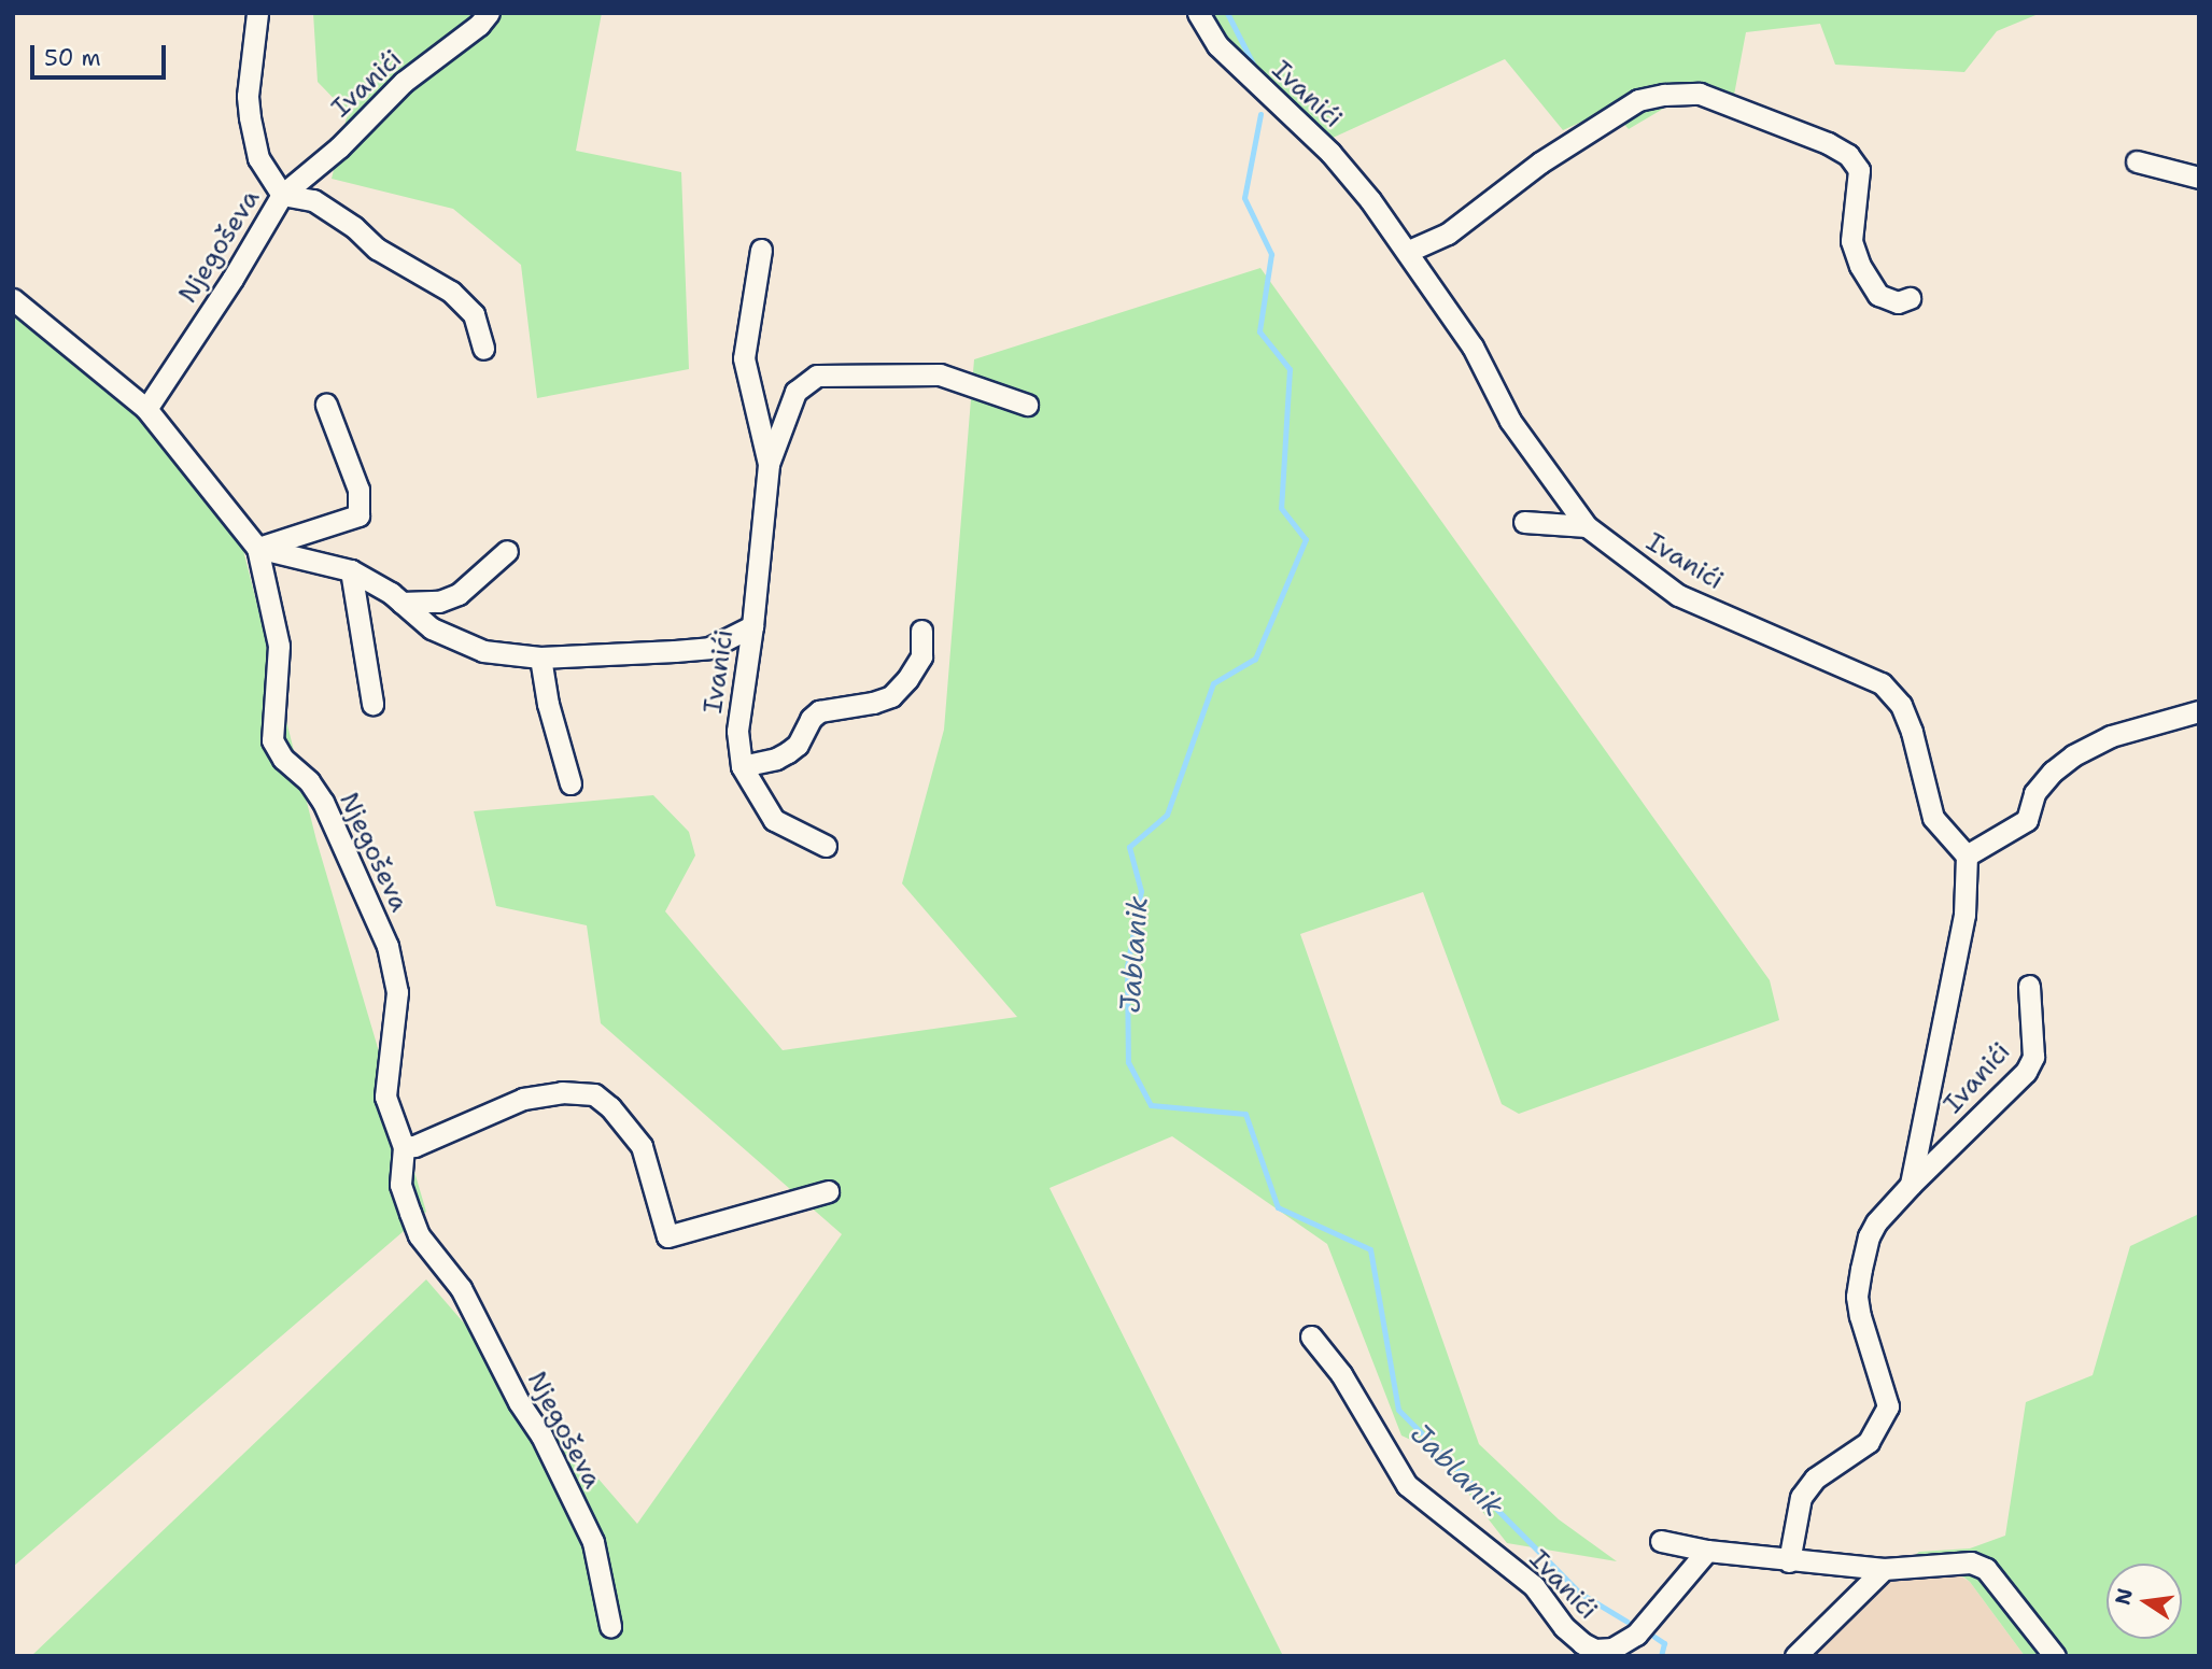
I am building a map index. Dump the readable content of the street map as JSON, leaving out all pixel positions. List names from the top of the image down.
{
  "streets": {
    "street": ["Ivanići", "Njegoševa"]
  },
  "crossings": [
    ["Ivanići", "Njegoševa"]
  ],
  "water": ["Jablanik"],
  "scale_bar": "50 m",
  "north": "left"
}
